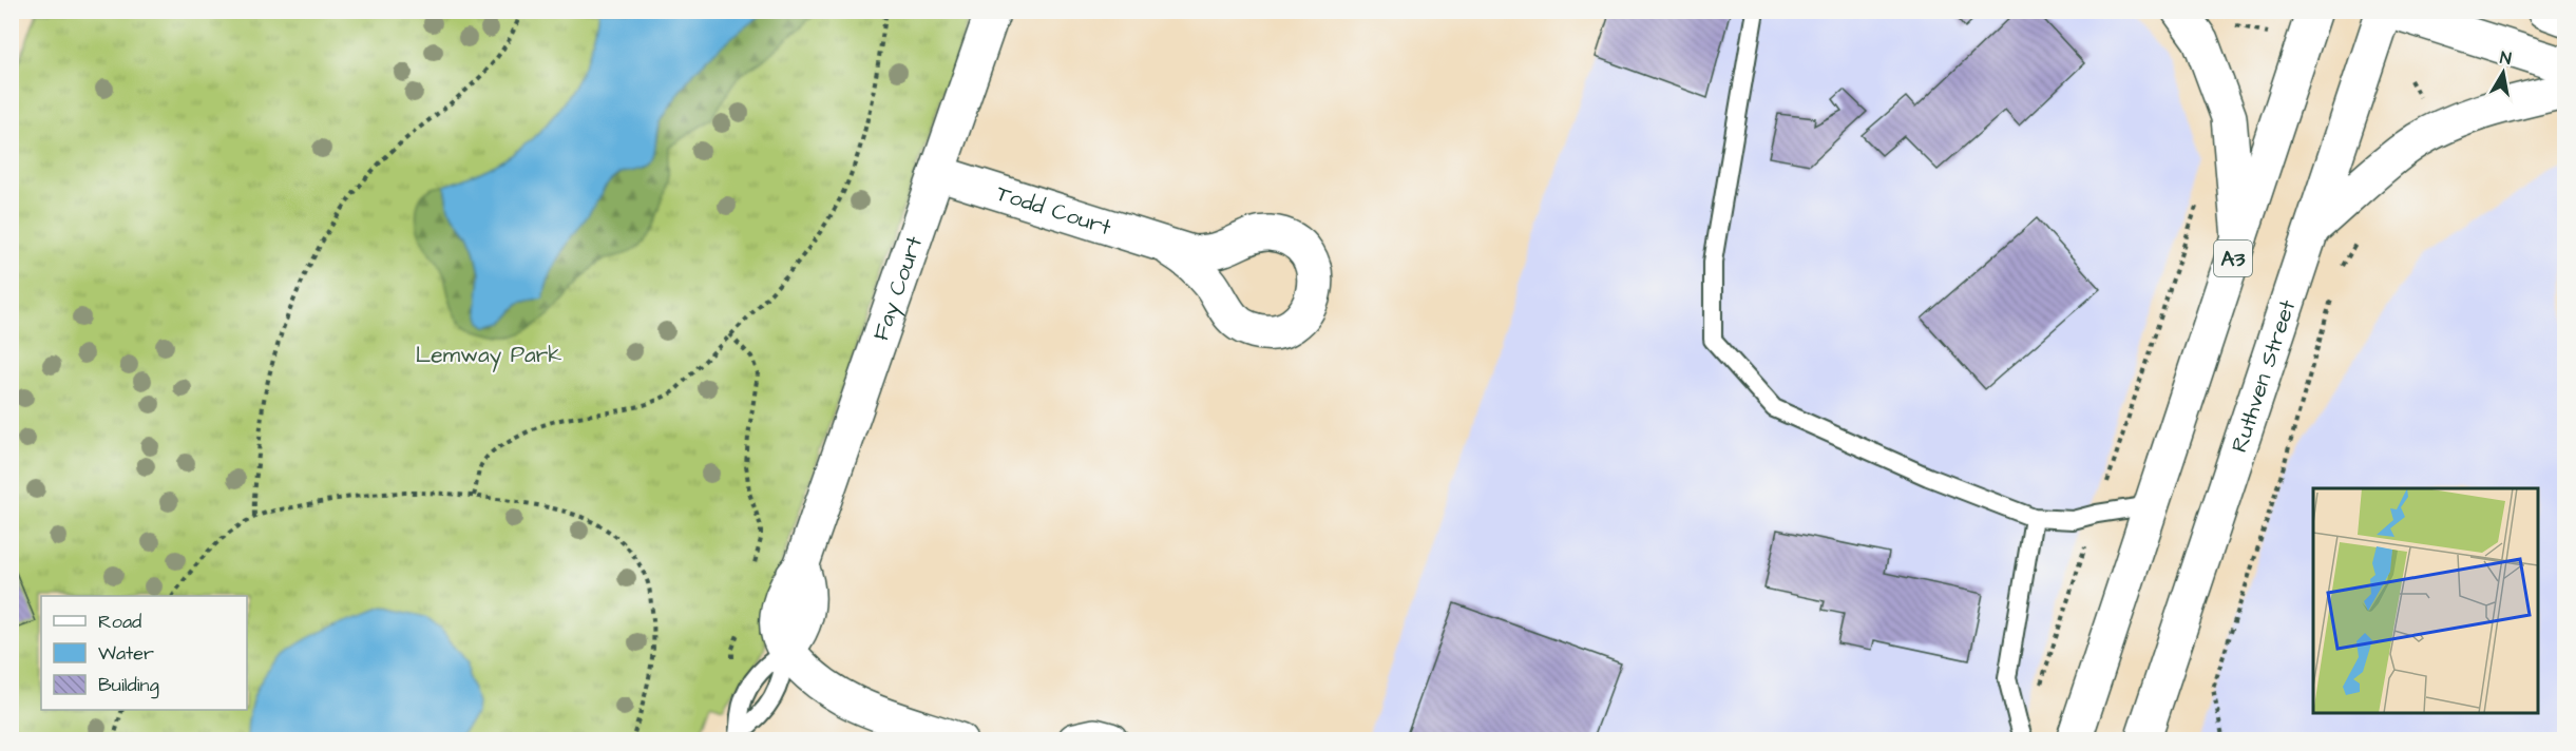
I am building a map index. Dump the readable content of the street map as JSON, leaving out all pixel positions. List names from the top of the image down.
{
  "streets": {
    "main road": [
      "Todd Court",
      "A3",
      "Fay Court",
      "Ruthven Street"
    ]
  },
  "crossings": [
    ["Todd Court", "Fay Court"]
  ],
  "parks": ["Lemway Park"],
  "legend": ["Road", "Water", "Building"],
  "north": "top"
}
